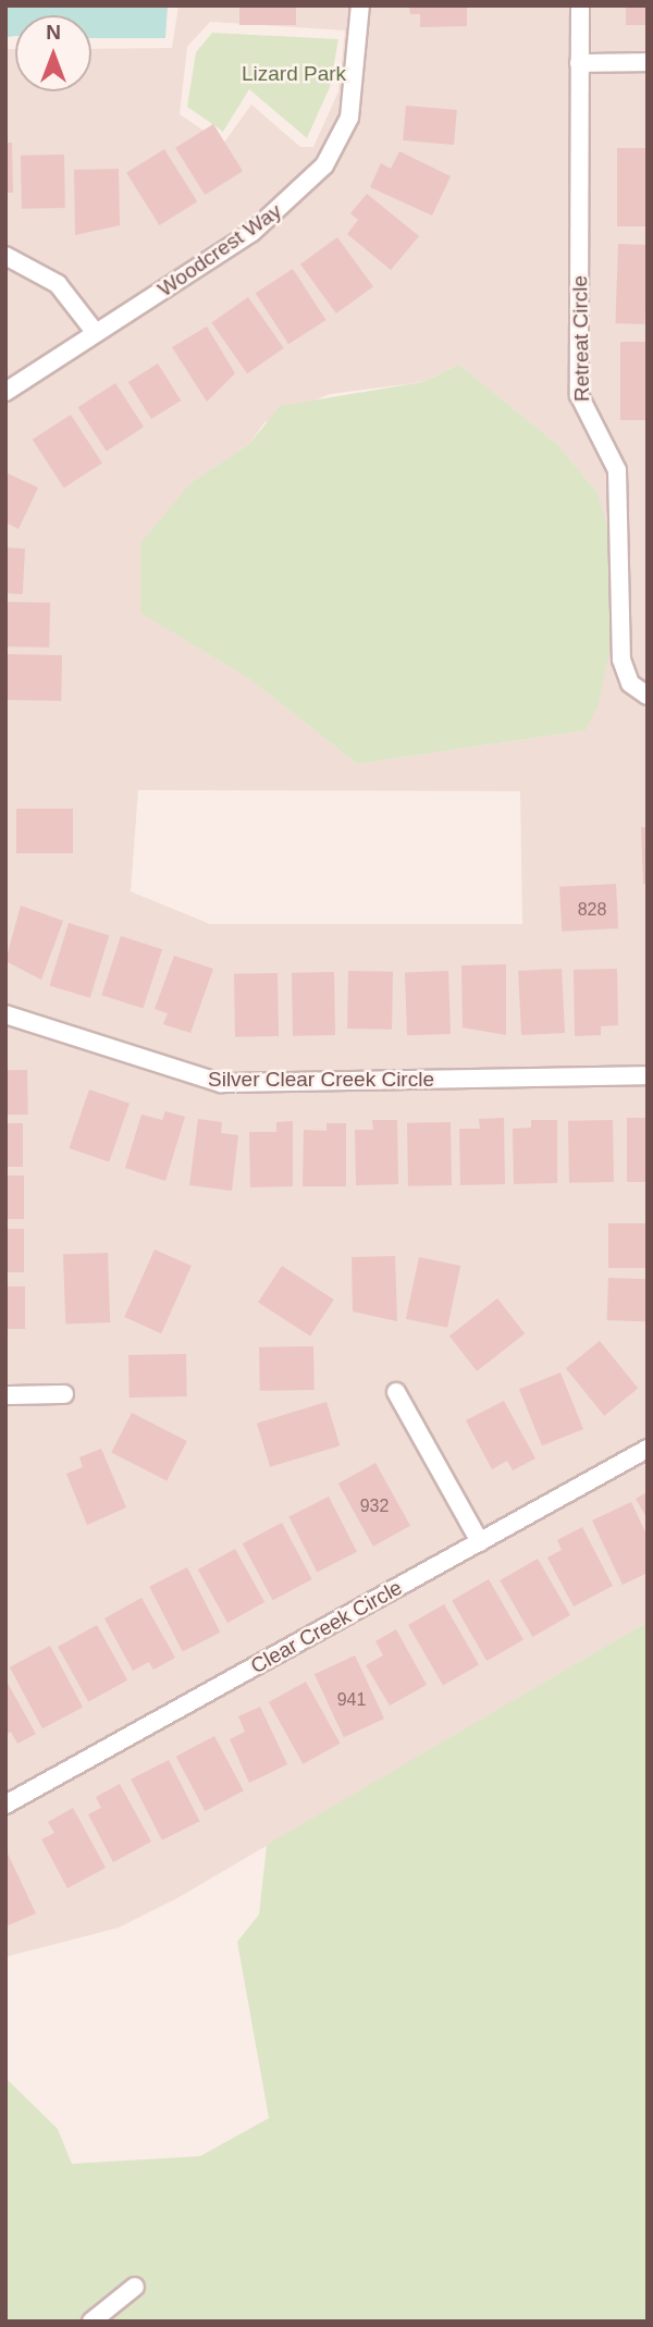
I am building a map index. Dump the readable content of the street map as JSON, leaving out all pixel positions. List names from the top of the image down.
{
  "streets": {
    "street": [
      "Woodcrest Way",
      "Retreat Circle",
      "Silver Clear Creek Circle",
      "Clear Creek Circle"
    ]
  },
  "parks": ["Lizard Park"],
  "house_numbers": ["828", "932", "941"],
  "north": "top"
}
